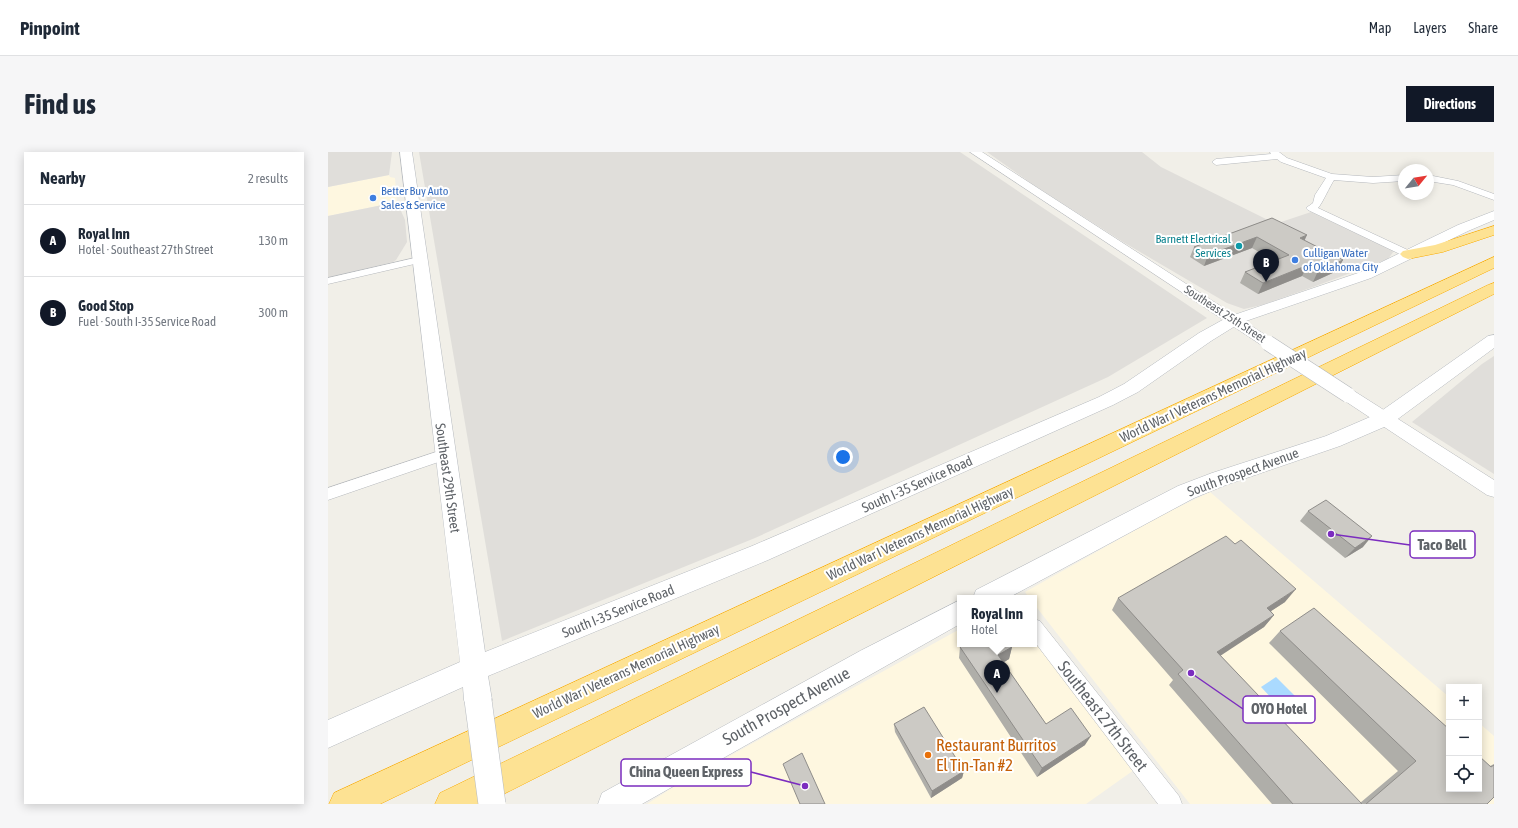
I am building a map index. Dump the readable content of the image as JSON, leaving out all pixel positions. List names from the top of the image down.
{
  "streets": {
    "highway": ["World War I Veterans Memorial Highway"],
    "main road": ["South Prospect Avenue", "Southeast 29th Street", "South I-35 Service Road"],
    "street": ["Southeast 25th Street", "Southeast 27th Street"]
  },
  "crossings": [
    ["Southeast 25th Street", "South Prospect Avenue"],
    ["Southeast 25th Street", "South I-35 Service Road"],
    ["Southeast 29th Street", "South I-35 Service Road"]
  ],
  "places": [
    "Better Buy Auto Sales & Service",
    "Barnett Electrical Services",
    "Culligan Water of Oklahoma City",
    "Taco Bell",
    "OYO Hotel",
    "Restaurant Burritos El Tin-Tan #2",
    "China Queen Express"
  ],
  "north": "top right",
  "page": {
    "header": "Pinpoint",
    "nav": ["Map", "Layers", "Share"],
    "buttons": "Directions",
    "title": "Find us",
    "heading": ["Nearby", "2 results"],
    "list": [
      {
        "mark": "A",
        "name": "Royal Inn",
        "note": "Hotel · Southeast 27th Street",
        "value": "130 m"
      },
      {
        "mark": "B",
        "name": "Good Stop",
        "note": "Fuel · South I-35 Service Road",
        "value": "300 m"
      }
    ],
    "pins": ["B", "A"],
    "popup": ["Royal Inn", "Hotel"],
    "map_buttons": ["+", "−"]
  }
}
